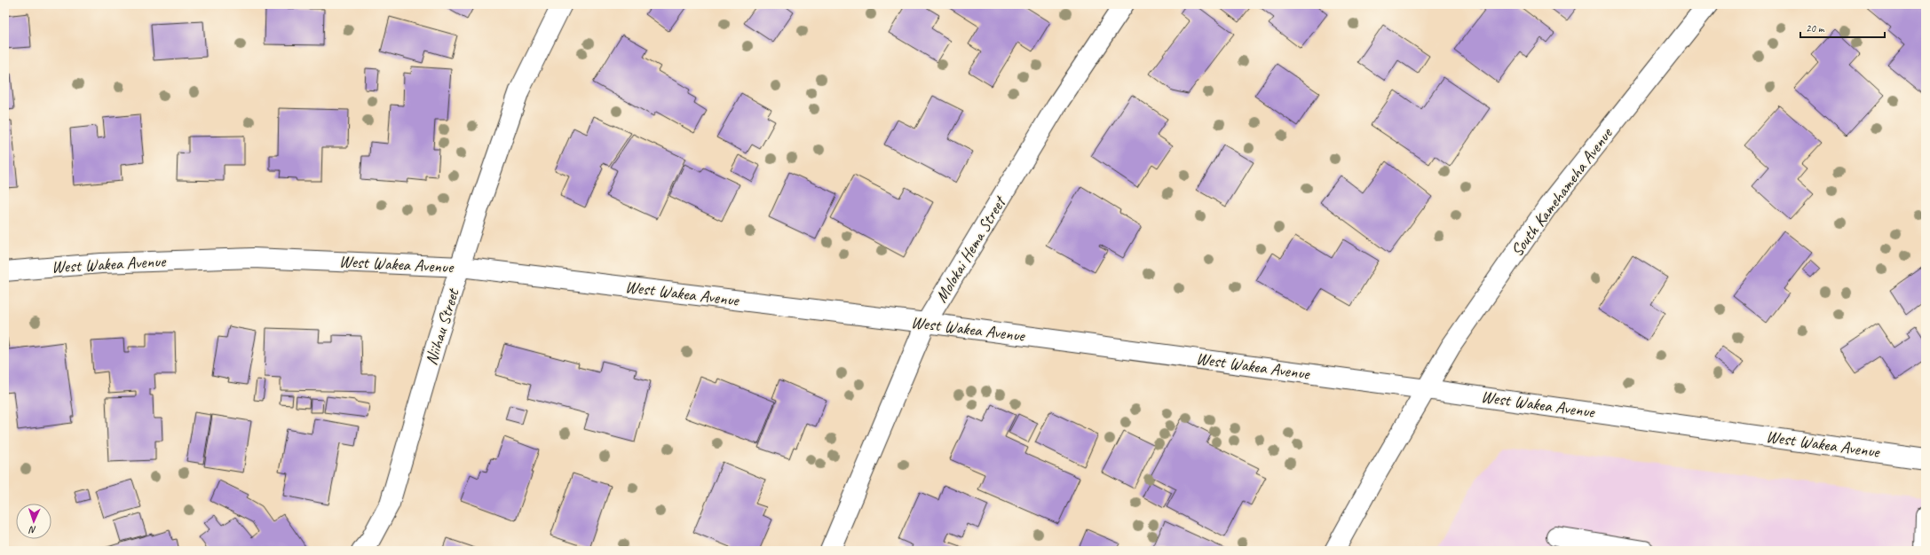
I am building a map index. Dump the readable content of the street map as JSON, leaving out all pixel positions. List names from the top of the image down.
{
  "streets": {
    "street": [
      "South Kamehameha Avenue",
      "Molokai Hema Street",
      "West Wakea Avenue",
      "Niihau Street"
    ]
  },
  "crossings": [
    ["South Kamehameha Avenue", "West Wakea Avenue"],
    ["Molokai Hema Street", "West Wakea Avenue"],
    ["West Wakea Avenue", "Niihau Street"]
  ],
  "scale_bar": "20 m",
  "north": "bottom"
}
